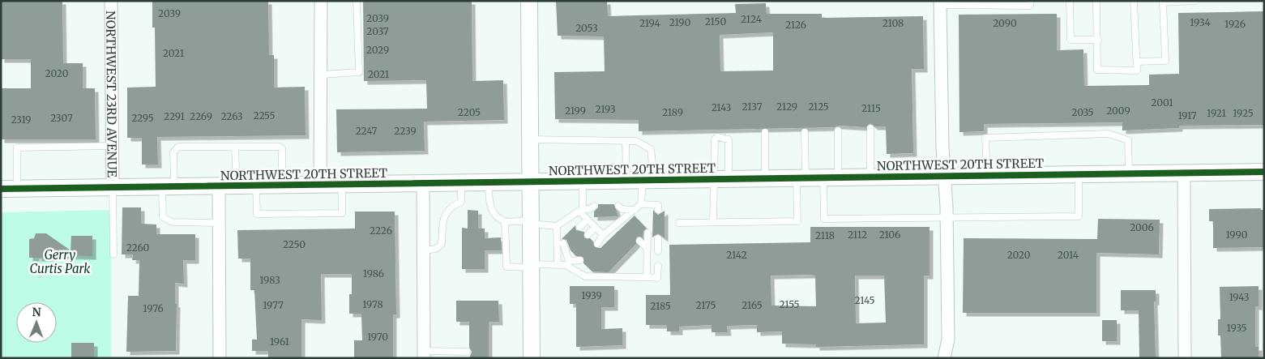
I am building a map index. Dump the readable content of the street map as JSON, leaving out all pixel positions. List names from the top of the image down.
{
  "streets": {
    "main road": ["NORTHWEST 20TH STREET"],
    "street": ["NORTHWEST 23RD AVENUE"]
  },
  "crossings": [
    ["NORTHWEST 23RD AVENUE", "NORTHWEST 20TH STREET"]
  ],
  "parks": ["Gerry Curtis Park"],
  "house_numbers": [
    "2039",
    "2039",
    "2124",
    "2150",
    "2190",
    "1934",
    "2194",
    "2108",
    "2090",
    "1926",
    "2126",
    "2053",
    "2037",
    "2029",
    "2021",
    "2020",
    "2021",
    "2001",
    "2137",
    "2129",
    "2125",
    "2143",
    "2115",
    "2193",
    "2199",
    "2009",
    "2205",
    "2189",
    "2035",
    "1921",
    "1925",
    "2255",
    "1917",
    "2291",
    "2269",
    "2263",
    "2307",
    "2295",
    "2319",
    "2247",
    "2239",
    "2006",
    "2226",
    "2112",
    "2106",
    "1990",
    "2118",
    "2250",
    "2260",
    "2142",
    "2020",
    "2014",
    "1986",
    "1983",
    "1939",
    "1943",
    "2145",
    "1978",
    "2155",
    "1977",
    "2175",
    "2165",
    "2185",
    "1976",
    "1935",
    "1970",
    "1961"
  ],
  "north": "top"
}
